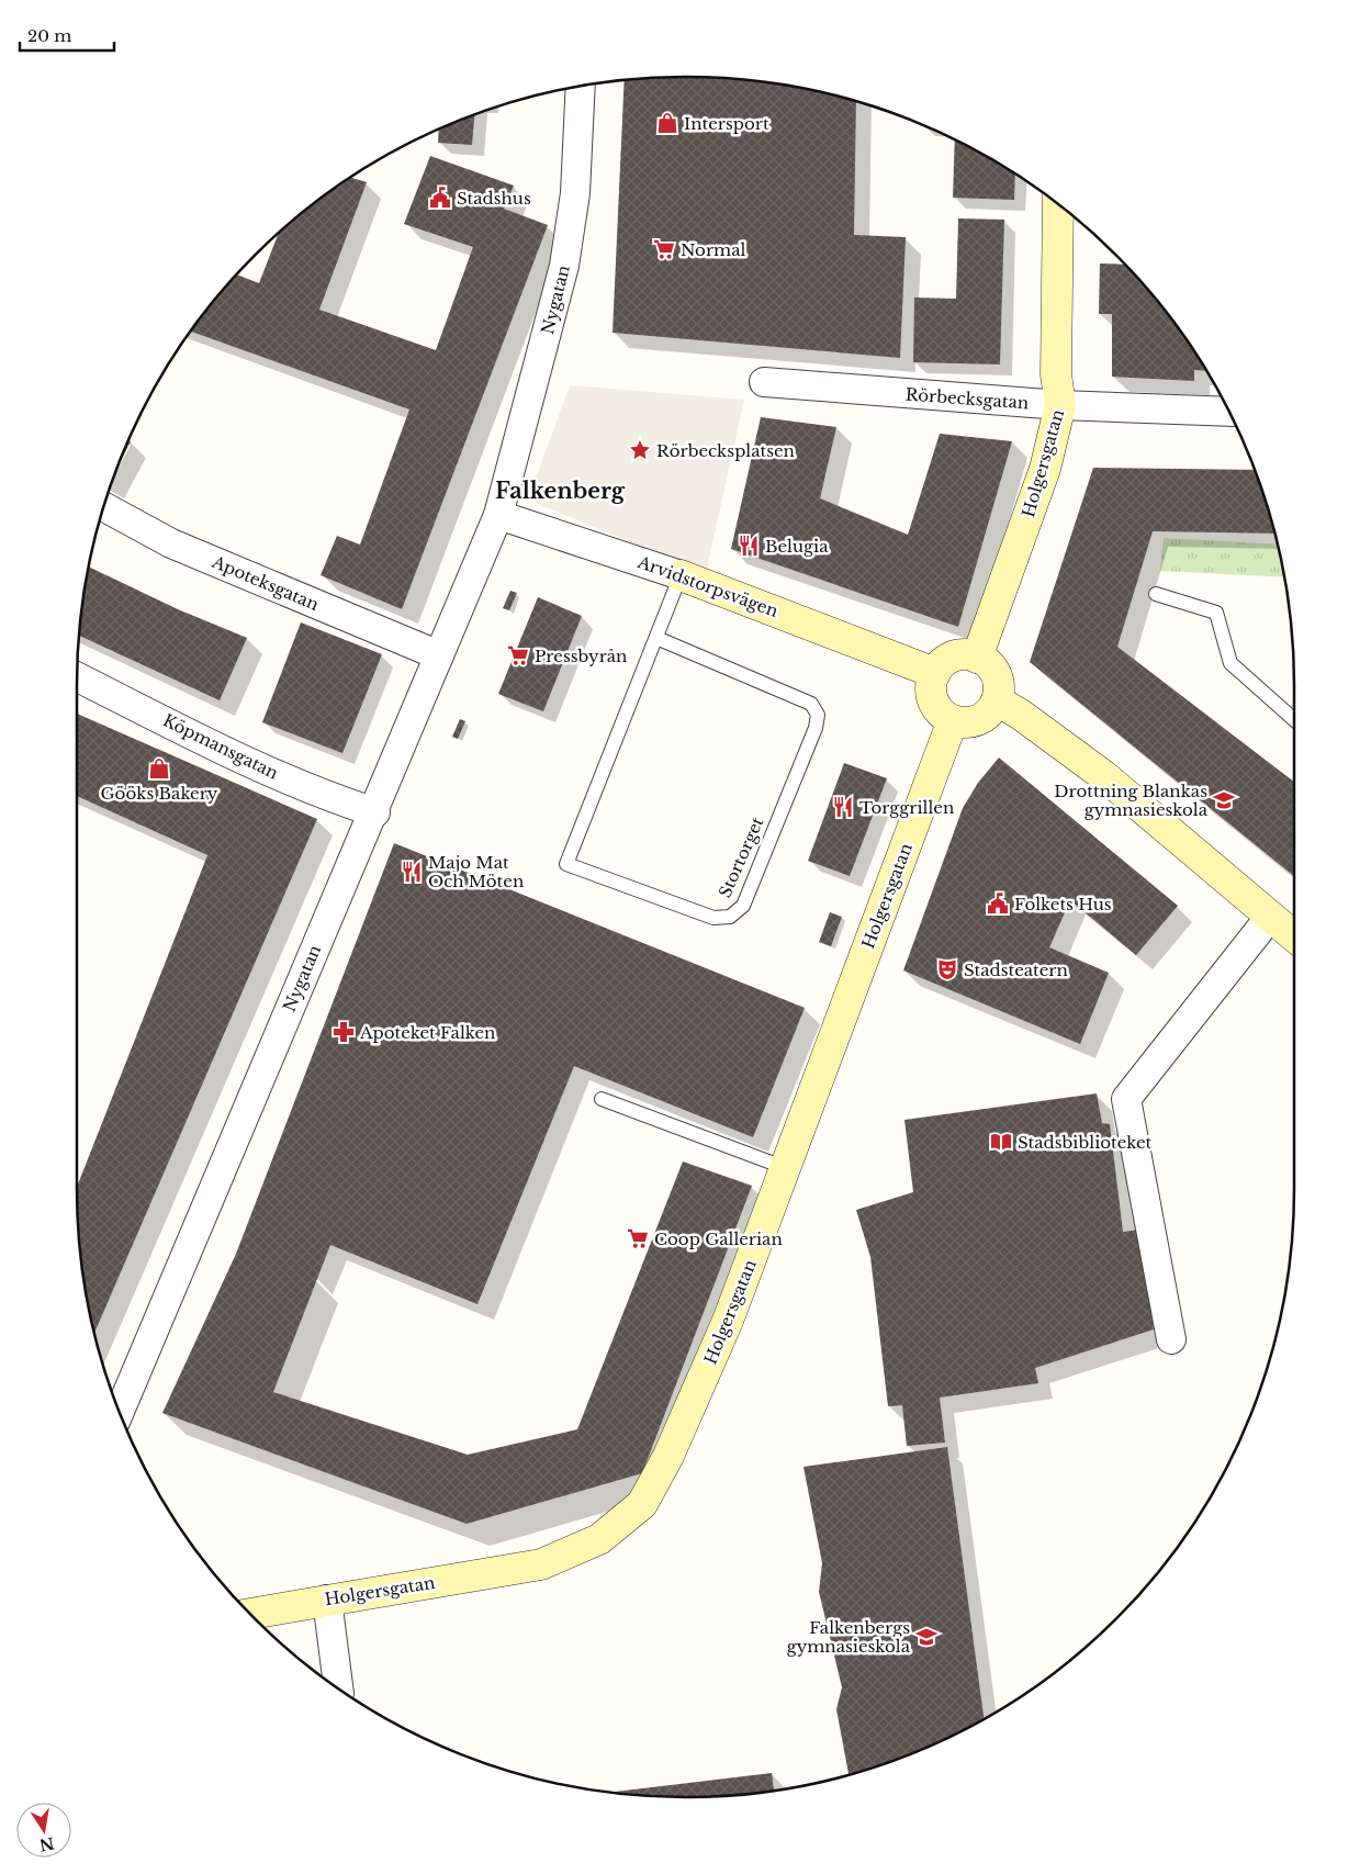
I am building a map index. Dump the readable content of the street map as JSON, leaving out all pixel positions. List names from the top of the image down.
{
  "streets": {
    "main road": ["Holgersgatan", "Arvidstorpsvägen"],
    "street": [
      "Nygatan",
      "Rörbecksgatan",
      "Apoteksgatan",
      "Köpmansgatan"
    ],
    "lane": ["Stortorget"]
  },
  "crossings": [
    ["Nygatan", "Apoteksgatan"],
    ["Nygatan", "Arvidstorpsvägen"],
    ["Nygatan", "Köpmansgatan"],
    ["Rörbecksgatan", "Holgersgatan"],
    ["Holgersgatan", "Arvidstorpsvägen"],
    ["Arvidstorpsvägen", "Stortorget"]
  ],
  "districts": ["Falkenberg"],
  "places": {
    "shop": ["Intersport", "Gööks Bakery"],
    "public building": ["Stadshus", "Folkets Hus"],
    "supermarket": ["Normal", "Pressbyrån", "Coop Gallerian"],
    "place": ["Rörbecksplatsen"],
    "restaurant": ["Belugia", "Torggrillen", "Majo Mat Och Möten"],
    "school or university": ["Drottning Blankas gymnasieskola", "Falkenbergs gymnasieskola"],
    "theatre": ["Stadsteatern"],
    "pharmacy": ["Apoteket Falken"],
    "library": ["Stadsbiblioteket"]
  },
  "scale_bar": "20 m",
  "north": "bottom"
}
